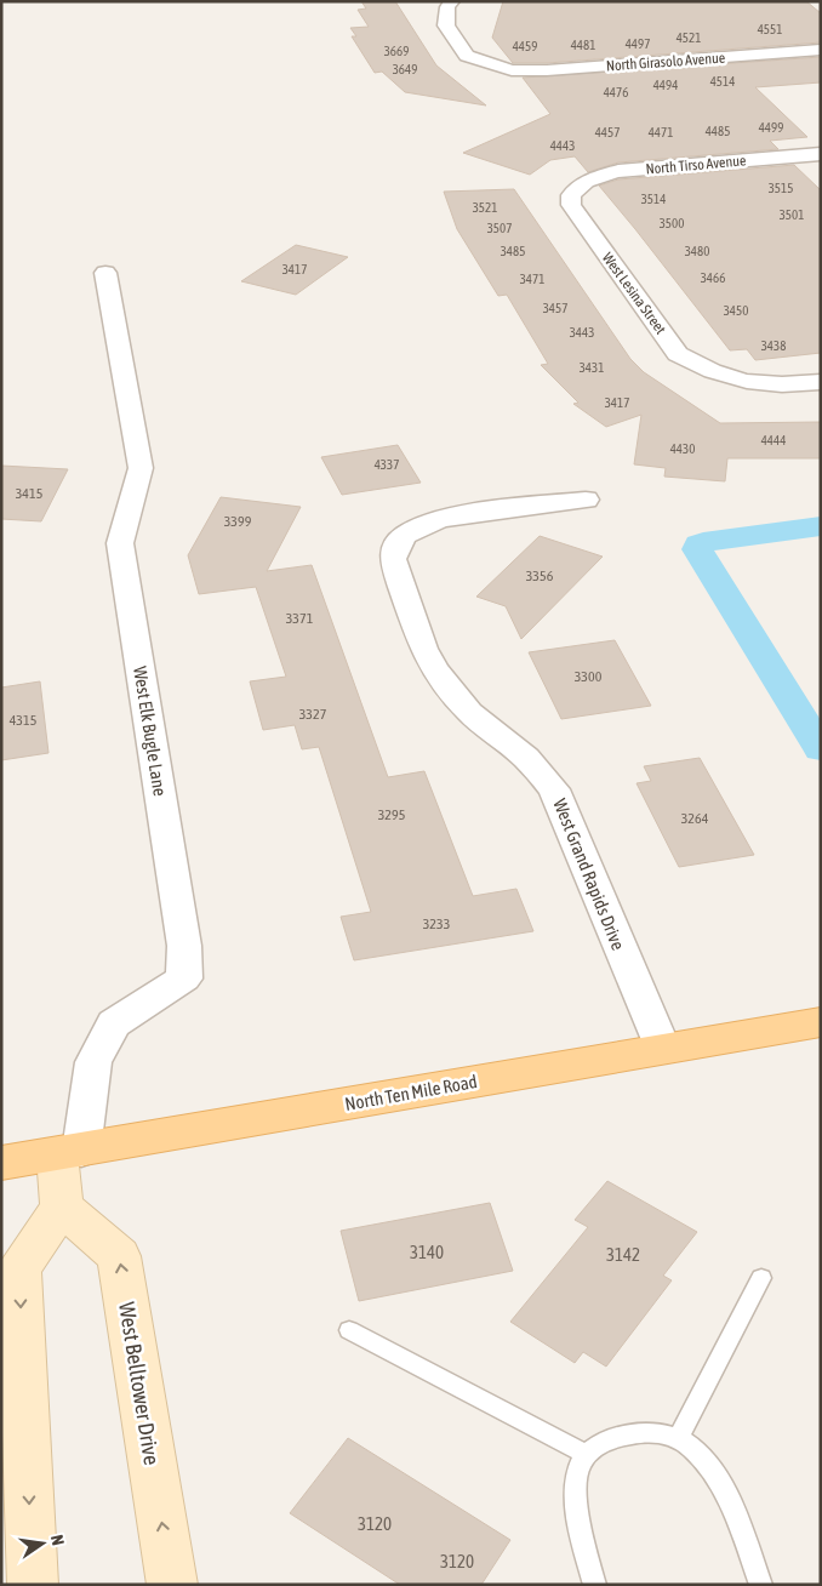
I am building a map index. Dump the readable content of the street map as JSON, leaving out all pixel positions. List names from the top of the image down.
{
  "streets": {
    "main road": ["North Ten Mile Road"],
    "street": [
      "North Girasolo Avenue",
      "North Tirso Avenue",
      "West Lesina Street",
      "West Elk Bugle Lane",
      "West Grand Rapids Drive",
      "West Belltower Drive"
    ]
  },
  "crossings": [
    ["North Tirso Avenue", "West Lesina Street"],
    ["West Elk Bugle Lane", "North Ten Mile Road"],
    ["West Grand Rapids Drive", "North Ten Mile Road"]
  ],
  "house_numbers": [
    "4551",
    "4521",
    "4497",
    "4481",
    "4459",
    "3669",
    "3649",
    "4514",
    "4494",
    "4476",
    "4499",
    "4485",
    "4457",
    "4471",
    "4443",
    "3515",
    "3514",
    "3521",
    "3501",
    "3500",
    "3507",
    "3485",
    "3480",
    "3417",
    "3466",
    "3471",
    "3457",
    "3450",
    "3443",
    "3438",
    "3431",
    "3417",
    "4444",
    "4430",
    "4337",
    "3415",
    "3399",
    "3356",
    "3371",
    "3300",
    "3327",
    "4315",
    "3295",
    "3264",
    "3233",
    "3140",
    "3142",
    "3120",
    "3120"
  ],
  "north": "right"
}
